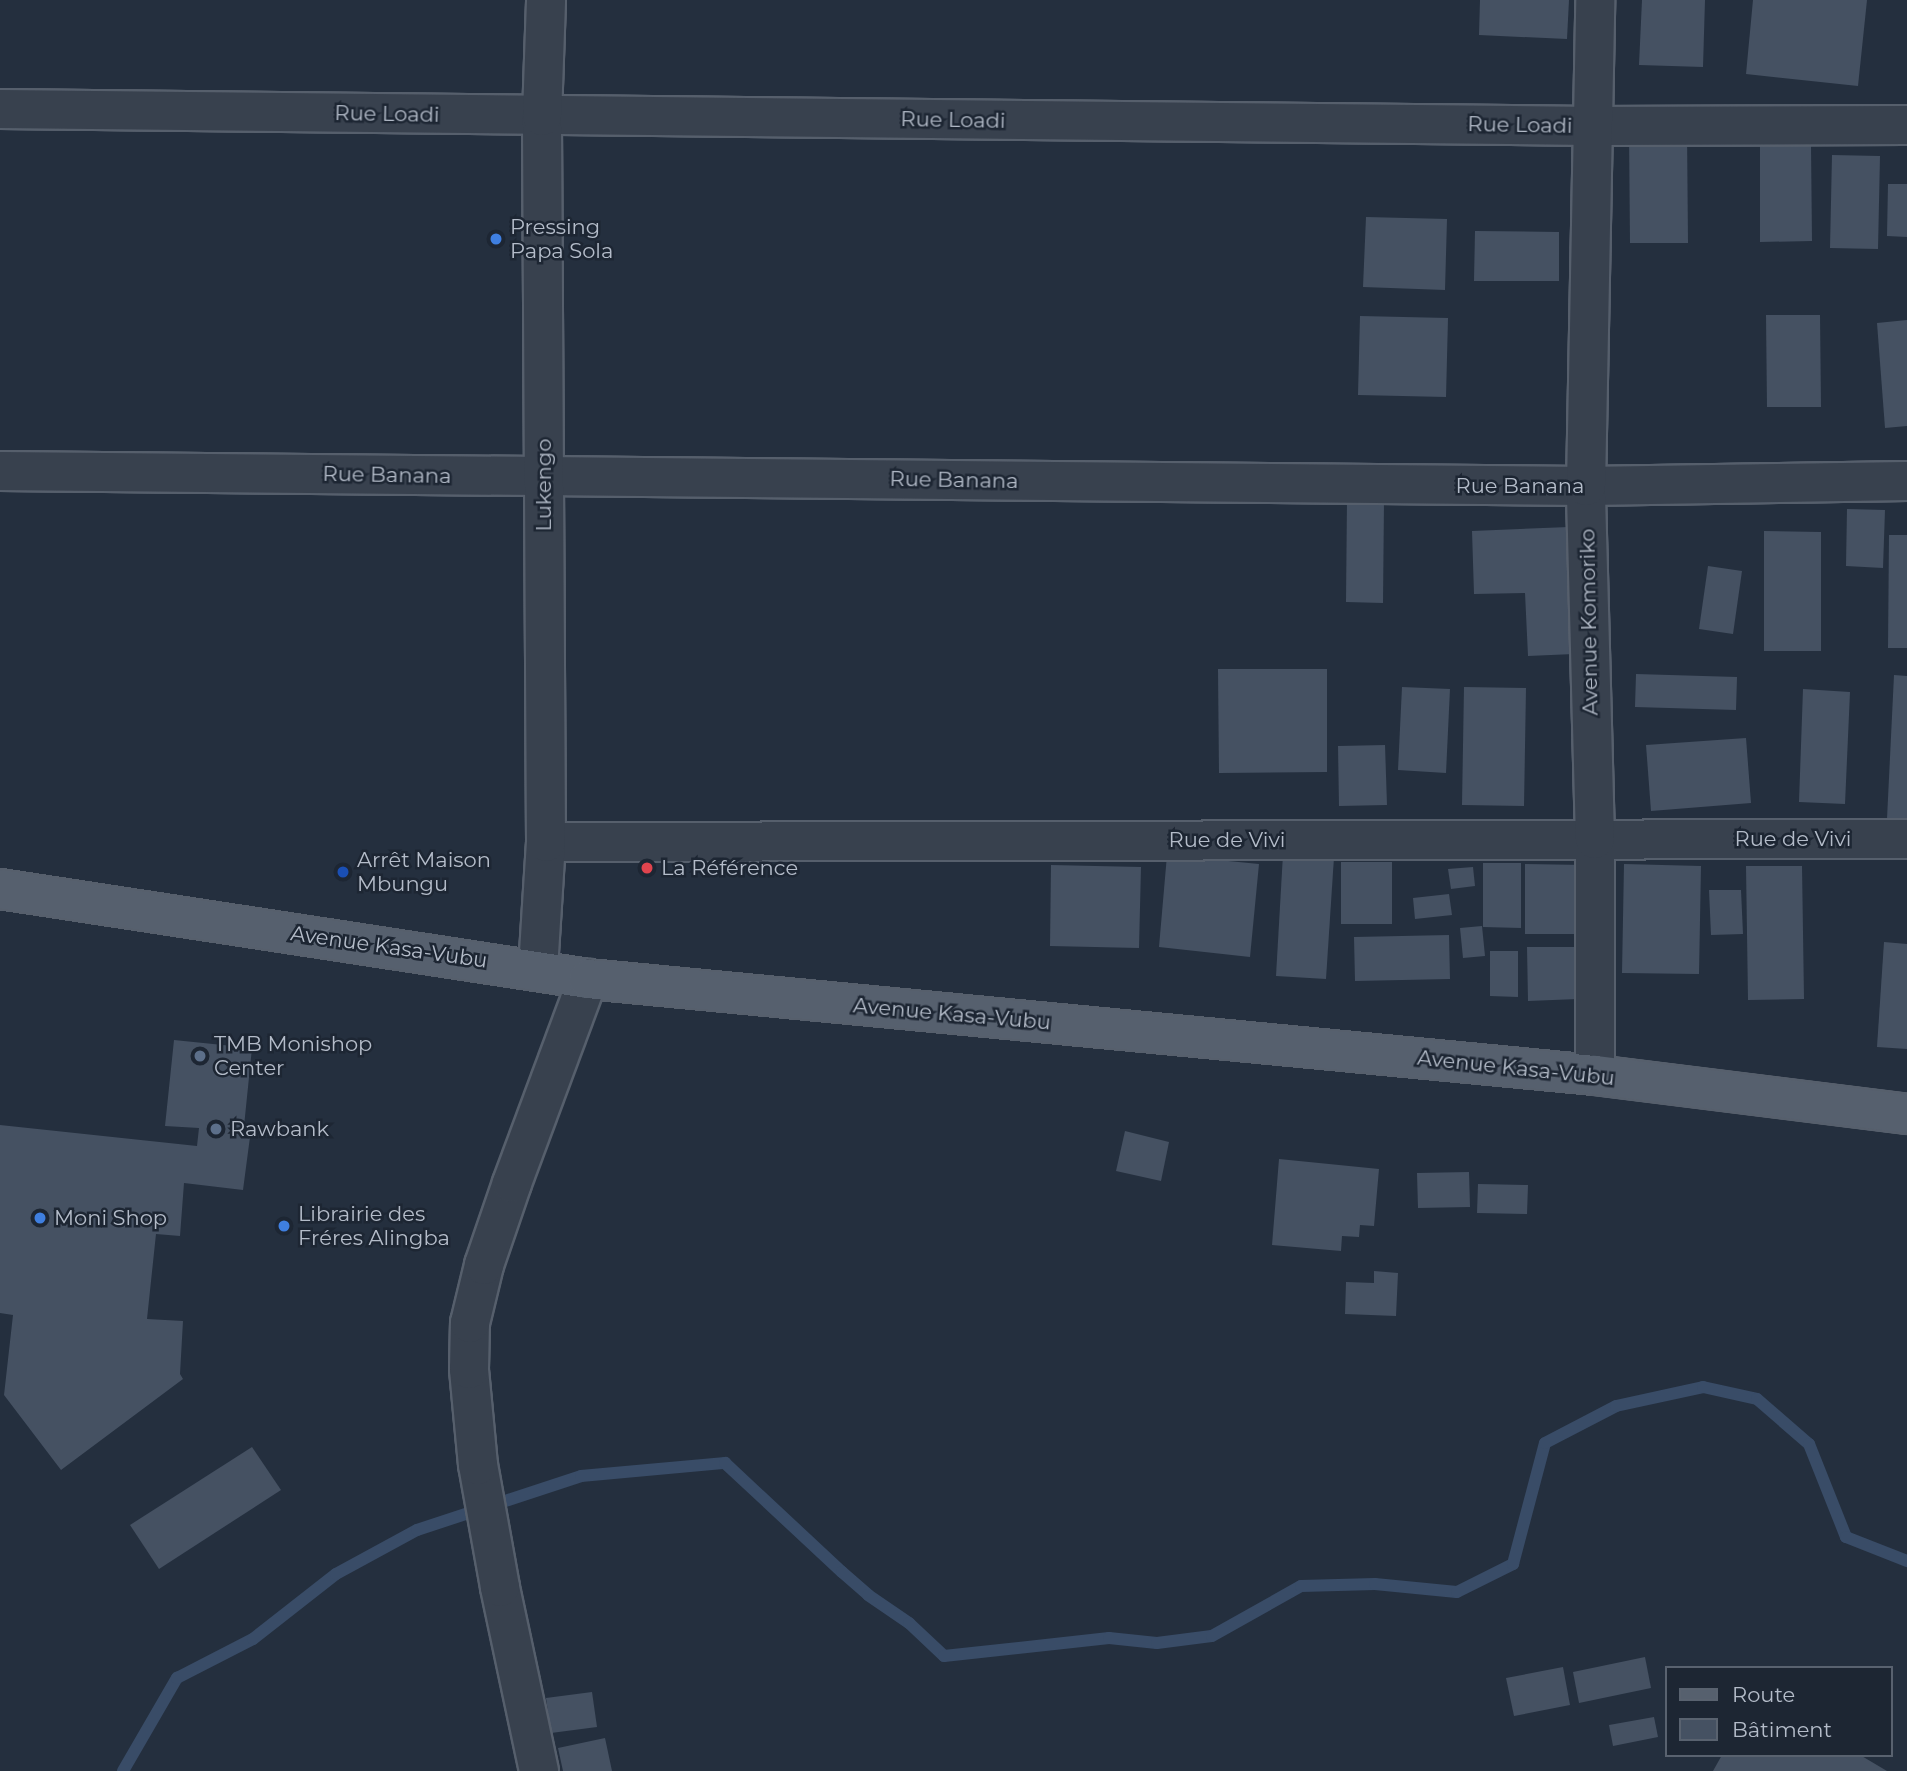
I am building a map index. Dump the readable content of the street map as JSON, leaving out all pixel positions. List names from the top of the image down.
{
  "streets": {
    "main road": ["Avenue Kasa-Vubu"],
    "street": [
      "Rue Loadi",
      "Rue Banana",
      "Lukengo",
      "Avenue Komoriko",
      "Rue de Vivi"
    ]
  },
  "crossings": [
    ["Rue Loadi", "Lukengo"],
    ["Rue Loadi", "Avenue Komoriko"],
    ["Rue Banana", "Lukengo"],
    ["Rue Banana", "Avenue Komoriko"],
    ["Lukengo", "Rue de Vivi"],
    ["Lukengo", "Avenue Kasa-Vubu"],
    ["Avenue Komoriko", "Rue de Vivi"],
    ["Avenue Komoriko", "Avenue Kasa-Vubu"]
  ],
  "places": [
    "Pressing Papa Sola",
    "La Référence",
    "Arrêt Maison Mbungu",
    "TMB Monishop Center",
    "Rawbank",
    "Moni Shop",
    "Librairie des Fréres Alingba"
  ],
  "legend": ["Route", "Bâtiment"]
}
